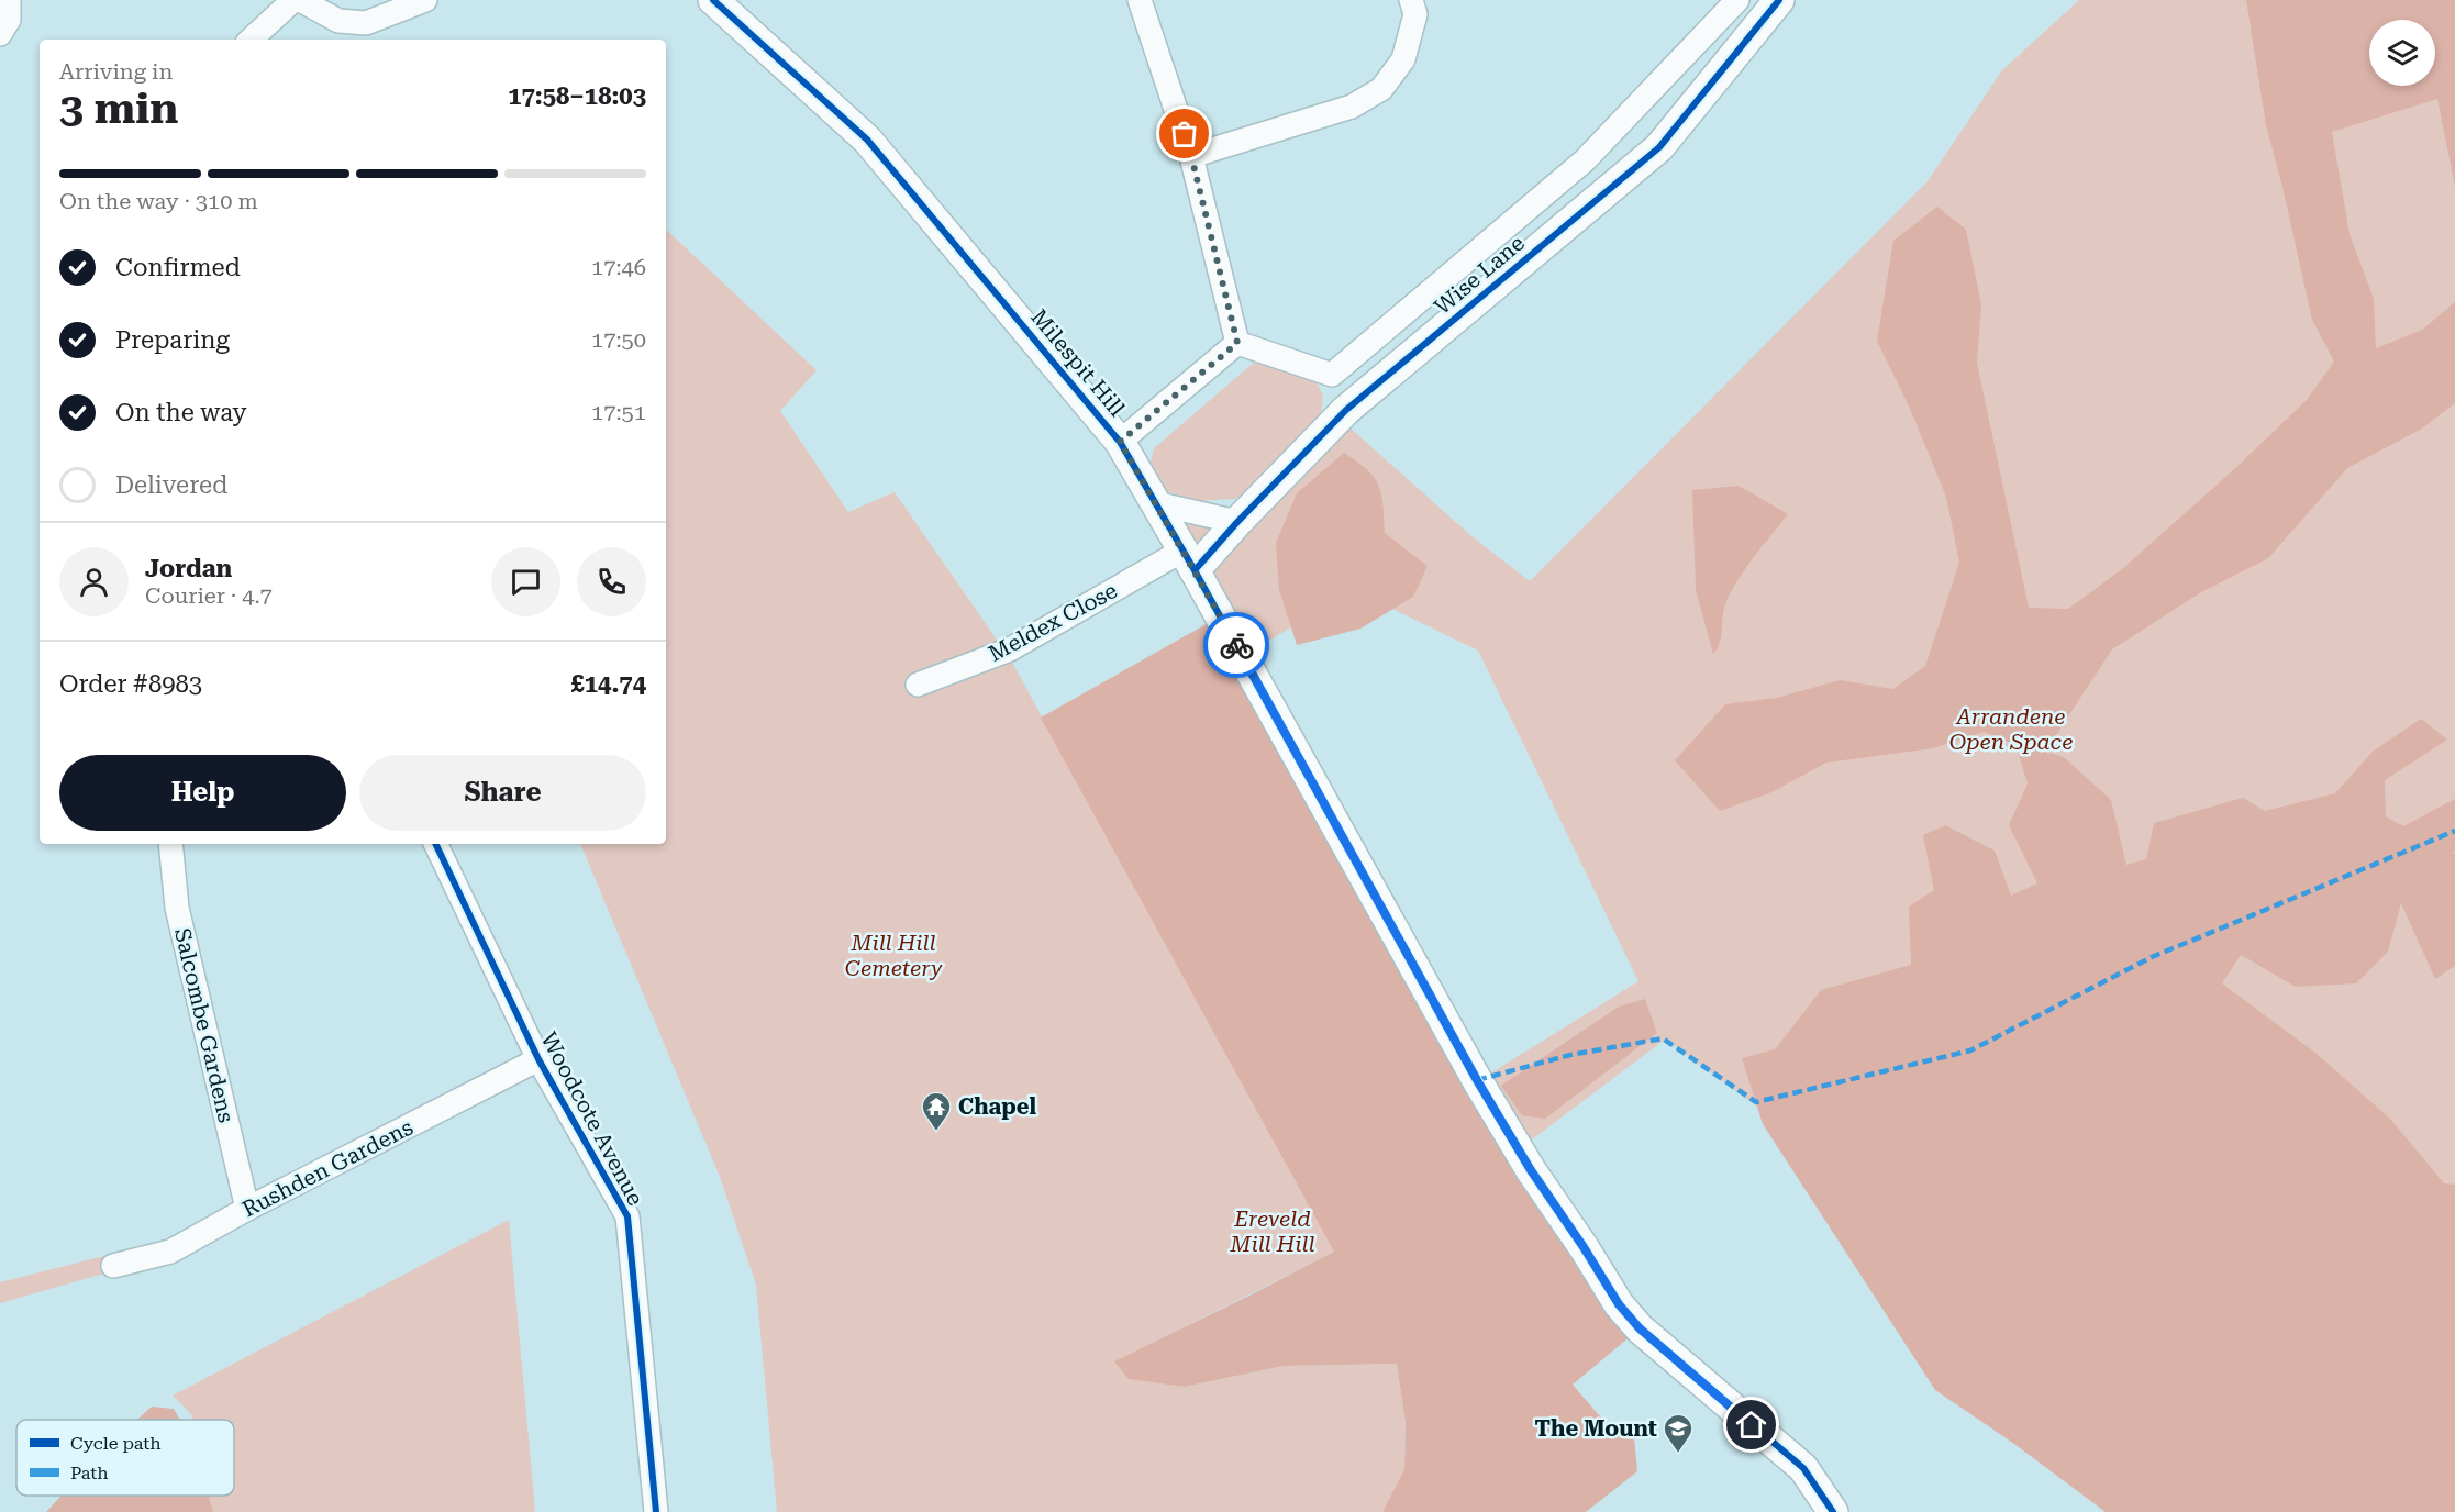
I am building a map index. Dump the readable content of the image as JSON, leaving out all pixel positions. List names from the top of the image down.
{
  "streets": {
    "street": [
      "Wise Lane",
      "Milespit Hill",
      "Meldex Close",
      "Salcombe Gardens",
      "Woodcote Avenue",
      "Rushden Gardens"
    ]
  },
  "crossings": [
    ["Wise Lane", "Milespit Hill"],
    ["Wise Lane", "Meldex Close"],
    ["Milespit Hill", "Meldex Close"],
    ["Salcombe Gardens", "Rushden Gardens"],
    ["Woodcote Avenue", "Rushden Gardens"]
  ],
  "parks": ["Arrandene Open Space", "Mill Hill Cemetery", "Ereveld Mill Hill"],
  "places": {
    "temple": ["Chapel"],
    "school or university": ["The Mount"]
  },
  "legend": ["Cycle path", "Path"],
  "page": {
    "heading": ["3 min", "Arriving in", "17:58–18:03"],
    "panel": [
      "Jordan",
      "Courier · 4.7",
      "Order #8983",
      "£14.74"
    ],
    "bar": "On the way · 310 m",
    "list": [
      ["Confirmed", "17:46"],
      ["Preparing", "17:50"],
      ["On the way", "17:51"],
      "Delivered"
    ],
    "buttons": ["Help", "Share"]
  }
}
